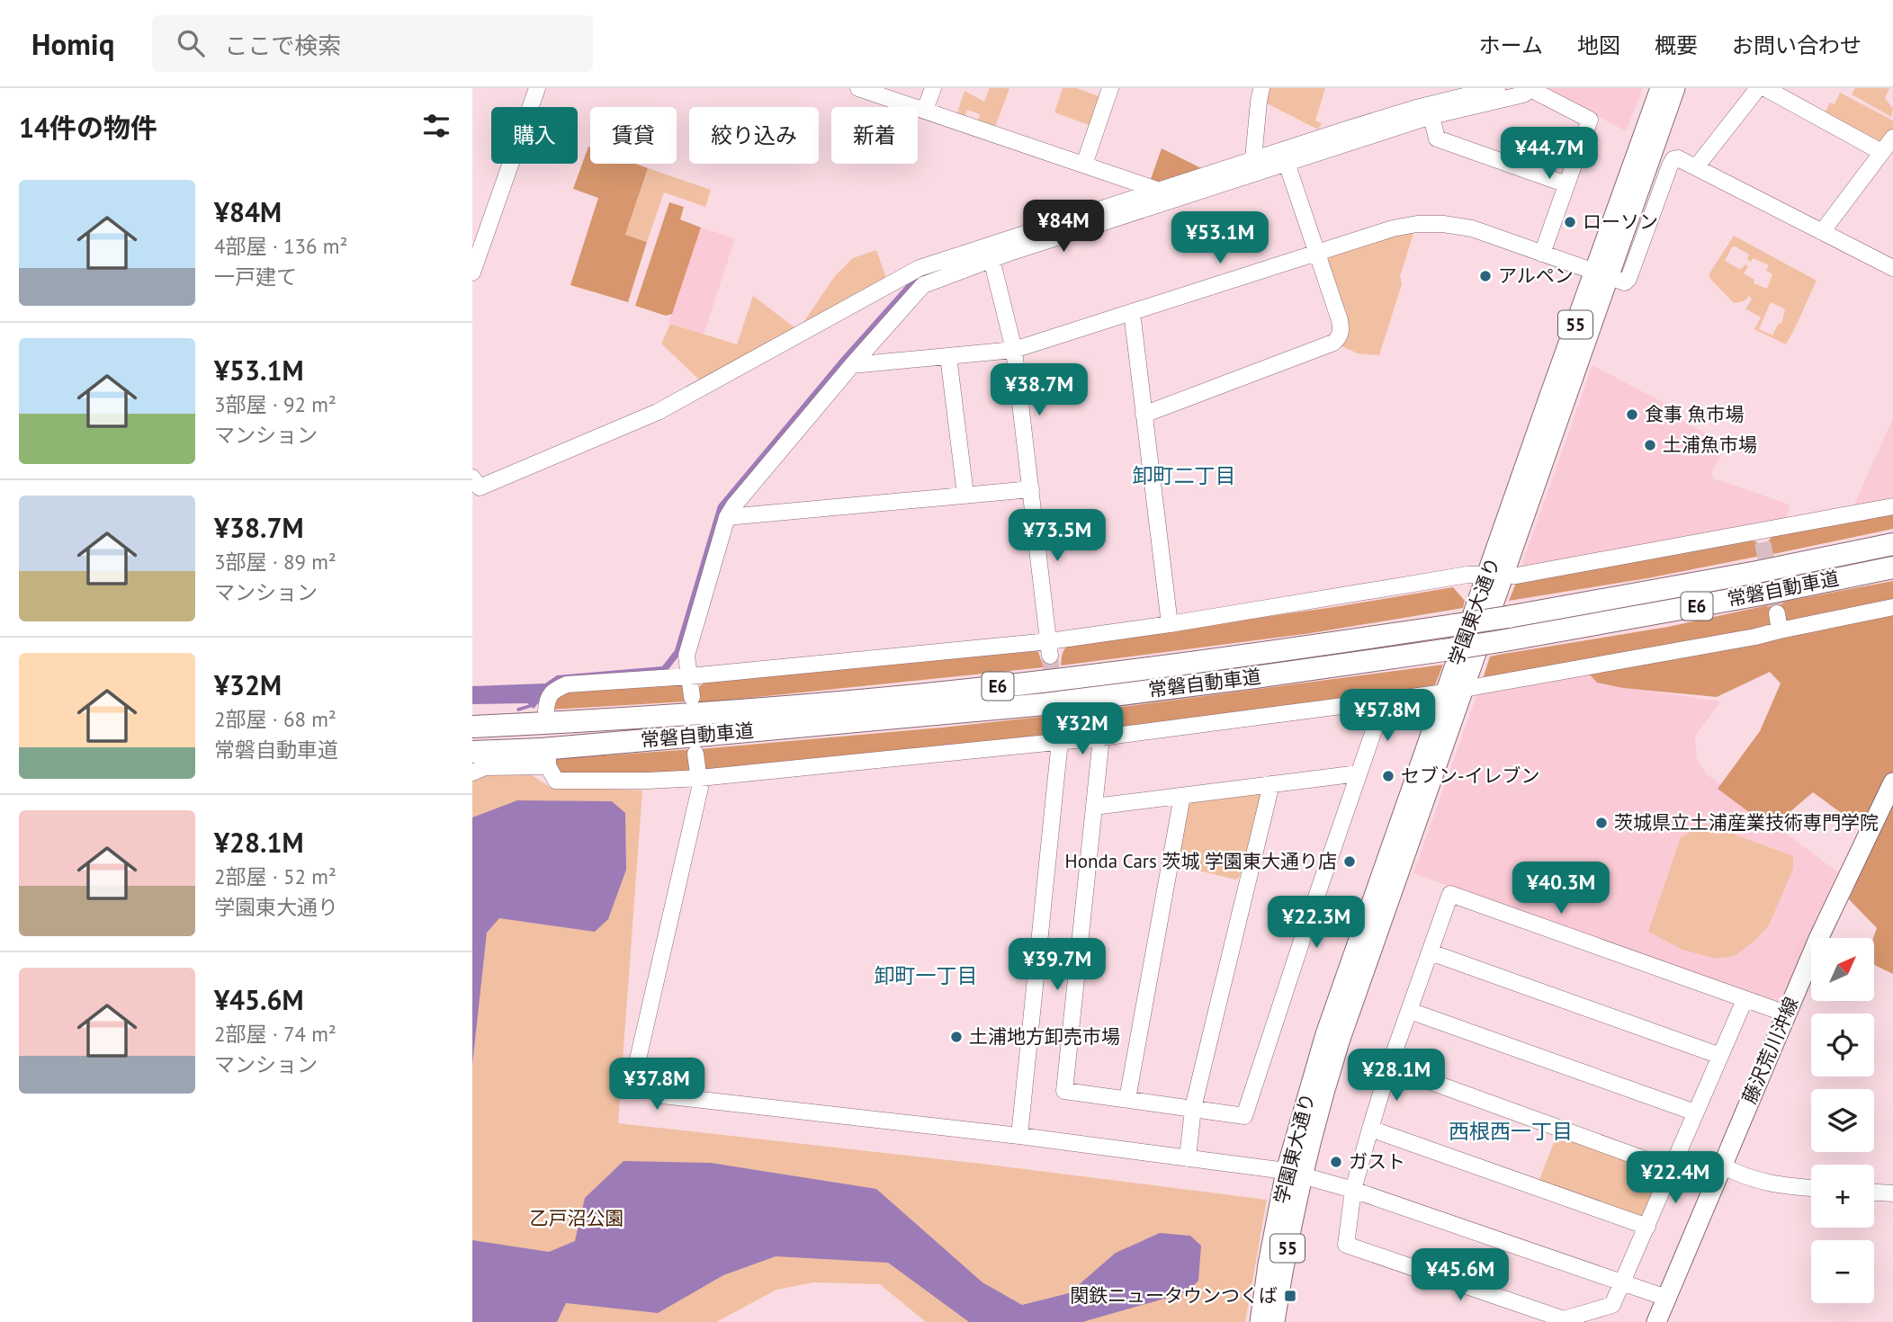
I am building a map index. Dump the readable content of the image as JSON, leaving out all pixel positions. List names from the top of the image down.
{
  "streets": {
    "highway": ["常磐自動車道", "E6"],
    "main road": ["55", "学園東大通り", "藤沢荒川沖線"]
  },
  "districts": ["卸町二丁目", "卸町一丁目", "西根西一丁目"],
  "parks": ["乙戸沼公園"],
  "places": {
    "other": [
      "ローソン",
      "アルペン",
      "食事 魚市場",
      "土浦魚市場",
      "セブン-イレブン",
      "茨城県立土浦産業技術専門学院",
      "Honda Cars 茨城 学園東大通り店",
      "土浦地方卸売市場",
      "ガスト"
    ],
    "transit": ["関鉄ニュータウンつくば"]
  },
  "north": "top right",
  "page": {
    "header": "Homiq",
    "search": "ここで検索",
    "nav": [
      "ホーム",
      "地図",
      "概要",
      "お問い合わせ"
    ],
    "heading": "14件の物件",
    "chip": [
      "購入",
      "賃貸",
      "絞り込み",
      "新着"
    ],
    "price": [
      "¥44.7M",
      "¥84M",
      "¥53.1M",
      "¥38.7M",
      "¥73.5M",
      "¥57.8M",
      "¥32M",
      "¥40.3M",
      "¥22.3M",
      "¥39.7M",
      "¥28.1M",
      "¥37.8M",
      "¥22.4M",
      "¥45.6M"
    ],
    "list": [
      {
        "name": "¥84M",
        "note": "4部屋 · 136 m² · 一戸建て"
      },
      {
        "name": "¥53.1M",
        "note": "3部屋 · 92 m² · マンション"
      },
      {
        "name": "¥38.7M",
        "note": "3部屋 · 89 m² · マンション"
      },
      {
        "name": "¥32M",
        "note": "2部屋 · 68 m² · 常磐自動車道"
      },
      {
        "name": "¥28.1M",
        "note": "2部屋 · 52 m² · 学園東大通り"
      },
      {
        "name": "¥45.6M",
        "note": "2部屋 · 74 m² · マンション"
      }
    ],
    "map_buttons": ["+", "−"]
  }
}
